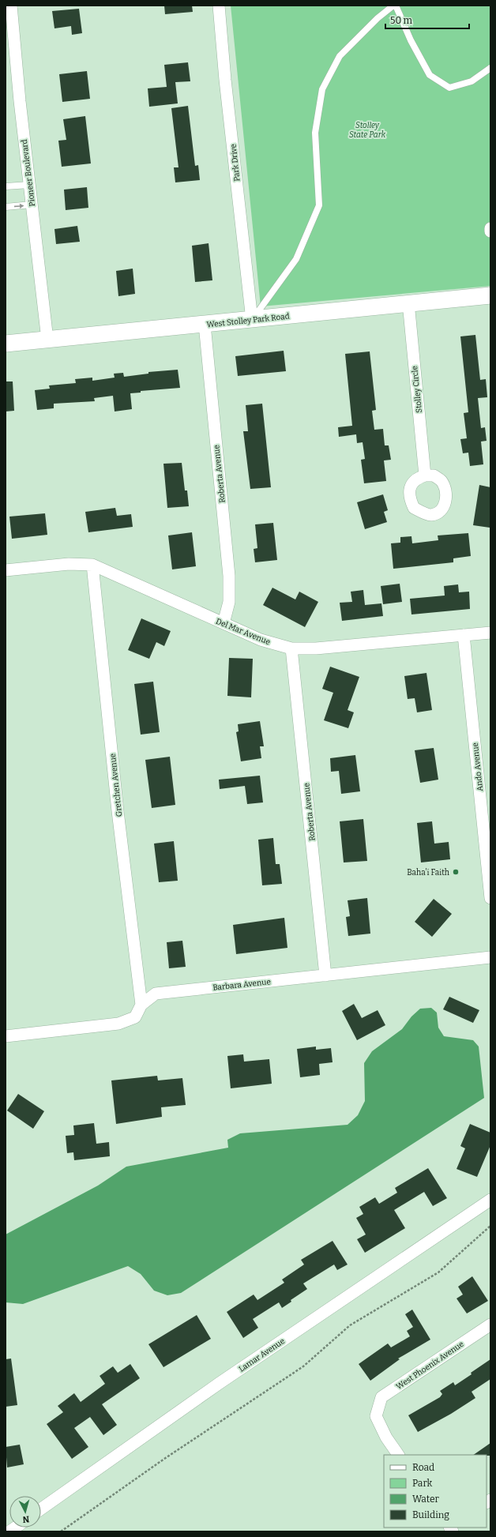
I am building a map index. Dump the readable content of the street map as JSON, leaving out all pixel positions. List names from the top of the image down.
{
  "streets": {
    "main road": ["West Stolley Park Road"],
    "street": [
      "Park Drive",
      "Pioneer Boulevard",
      "Stolley Circle",
      "Roberta Avenue",
      "Del Mar Avenue",
      "Ando Avenue",
      "Gretchen Avenue",
      "Barbara Avenue",
      "Lamar Avenue",
      "West Phoenix Avenue"
    ]
  },
  "crossings": [
    ["Park Drive", "West Stolley Park Road"],
    ["Pioneer Boulevard", "West Stolley Park Road"],
    ["West Stolley Park Road", "Stolley Circle"],
    ["West Stolley Park Road", "Roberta Avenue"],
    ["Roberta Avenue", "Del Mar Avenue"],
    ["Roberta Avenue", "Barbara Avenue"],
    ["Del Mar Avenue", "Ando Avenue"],
    ["Del Mar Avenue", "Gretchen Avenue"],
    ["Gretchen Avenue", "Barbara Avenue"]
  ],
  "parks": ["Stolley State Park"],
  "places": ["Baha'i Faith"],
  "legend": [
    "Road",
    "Park",
    "Water",
    "Building"
  ],
  "scale_bar": "50 m",
  "north": "bottom"
}
